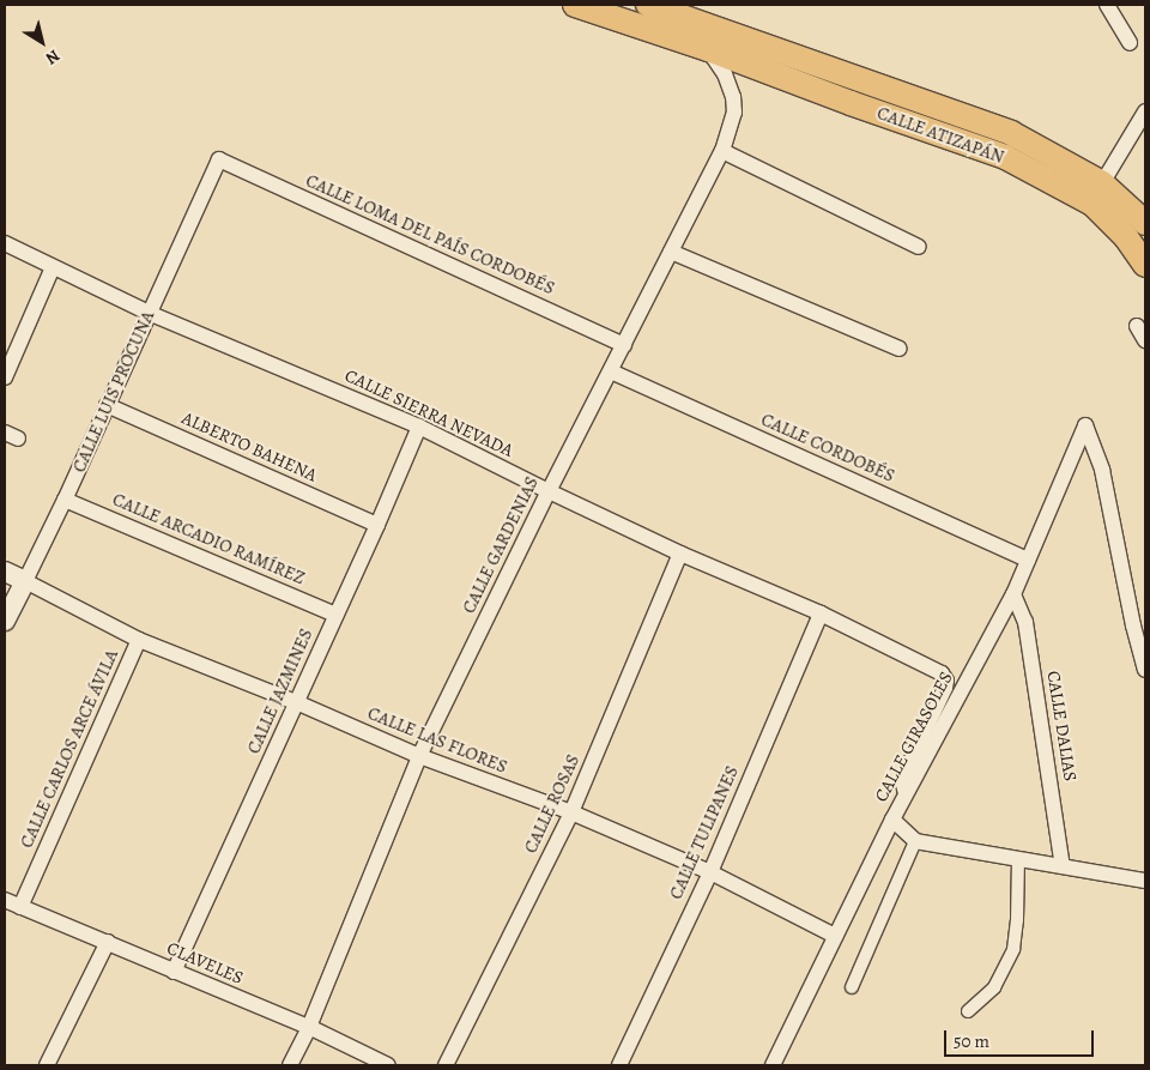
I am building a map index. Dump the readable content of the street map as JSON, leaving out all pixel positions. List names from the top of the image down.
{
  "streets": {
    "main road": ["CALLE ATIZAPÁN"],
    "street": [
      "CALLE LOMA DEL PAÍS CORDOBÉS",
      "CALLE LUIS PROCUNA",
      "CALLE SIERRA NEVADA",
      "ALBERTO BAHENA",
      "CALLE CORDOBÉS",
      "CALLE ARCADIO RAMÍREZ",
      "CALLE GARDENIAS",
      "CALLE JAZMINES",
      "CALLE DALIAS",
      "CALLE GIRASOLES",
      "CALLE LAS FLORES",
      "CALLE CARLOS ARCE ÁVILA",
      "CALLE ROSAS",
      "CALLE TULIPANES",
      "CLAVELES"
    ]
  },
  "crossings": [
    ["CALLE ATIZAPÁN", "CALLE GARDENIAS"],
    ["CALLE LOMA DEL PAÍS CORDOBÉS", "CALLE LUIS PROCUNA"],
    ["CALLE LOMA DEL PAÍS CORDOBÉS", "CALLE GARDENIAS"],
    ["CALLE LUIS PROCUNA", "CALLE SIERRA NEVADA"],
    ["CALLE LUIS PROCUNA", "ALBERTO BAHENA"],
    ["CALLE LUIS PROCUNA", "CALLE ARCADIO RAMÍREZ"],
    ["CALLE LUIS PROCUNA", "CALLE LAS FLORES"],
    ["CALLE SIERRA NEVADA", "CALLE GARDENIAS"],
    ["CALLE SIERRA NEVADA", "CALLE JAZMINES"],
    ["CALLE SIERRA NEVADA", "CALLE GIRASOLES"],
    ["CALLE SIERRA NEVADA", "CALLE ROSAS"],
    ["CALLE SIERRA NEVADA", "CALLE TULIPANES"],
    ["ALBERTO BAHENA", "CALLE JAZMINES"],
    ["CALLE CORDOBÉS", "CALLE GARDENIAS"],
    ["CALLE CORDOBÉS", "CALLE GIRASOLES"],
    ["CALLE ARCADIO RAMÍREZ", "CALLE JAZMINES"],
    ["CALLE GARDENIAS", "CALLE LAS FLORES"],
    ["CALLE GARDENIAS", "CLAVELES"],
    ["CALLE JAZMINES", "CALLE LAS FLORES"],
    ["CALLE JAZMINES", "CLAVELES"],
    ["CALLE DALIAS", "CALLE GIRASOLES"],
    ["CALLE GIRASOLES", "CALLE LAS FLORES"],
    ["CALLE LAS FLORES", "CALLE CARLOS ARCE ÁVILA"],
    ["CALLE LAS FLORES", "CALLE ROSAS"],
    ["CALLE LAS FLORES", "CALLE TULIPANES"],
    ["CALLE CARLOS ARCE ÁVILA", "CLAVELES"]
  ],
  "scale_bar": "50 m",
  "north": "bottom right"
}
